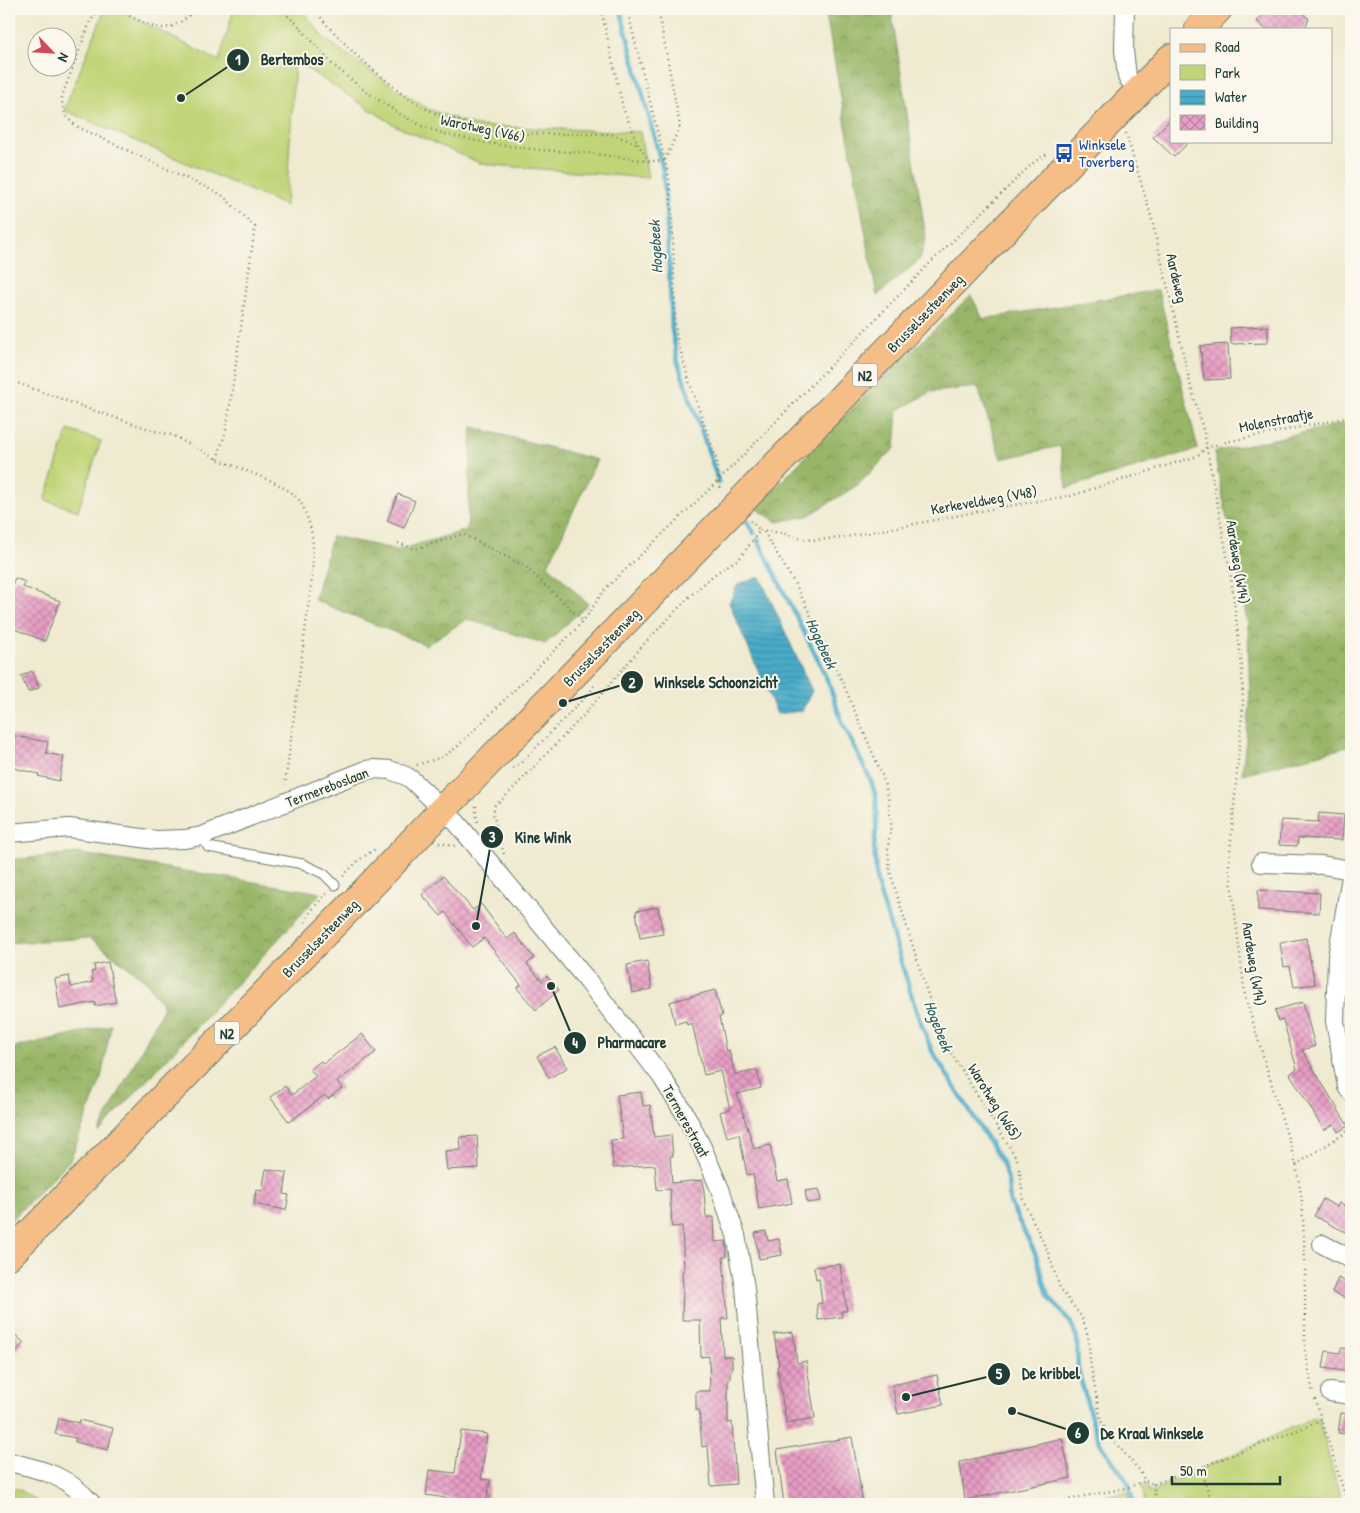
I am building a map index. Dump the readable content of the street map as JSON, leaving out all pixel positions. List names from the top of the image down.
{
  "streets": {
    "main road": ["Brusselsesteenweg", "N2"],
    "street": ["Termereboslaan", "Termerestraat"],
    "path": [
      "Warotweg (V66)",
      "Aardeweg",
      "Molenstraatje",
      "Kerkeveldweg (V48)",
      "Aardeweg (W14)",
      "Warotweg (W65)"
    ]
  },
  "crossings": [
    ["Aardeweg", "Brusselsesteenweg"],
    ["Aardeweg", "Molenstraatje"],
    ["Aardeweg", "Kerkeveldweg (V48)"],
    ["Aardeweg", "Aardeweg (W14)"],
    ["Brusselsesteenweg", "Termereboslaan"],
    ["Brusselsesteenweg", "Termerestraat"],
    ["Molenstraatje", "Kerkeveldweg (V48)"],
    ["Molenstraatje", "Aardeweg (W14)"],
    ["Kerkeveldweg (V48)", "Aardeweg (W14)"],
    ["Kerkeveldweg (V48)", "Warotweg (W65)"],
    ["Termereboslaan", "Termerestraat"]
  ],
  "water": ["Hogebeek"],
  "places": {
    "other": [
      "Bertembos",
      "Winksele Schoonzicht",
      "Kine Wink",
      "Pharmacare",
      "De kribbel",
      "De Kraal Winksele"
    ],
    "bus stop": ["Winksele Toverberg"]
  },
  "legend": [
    "Road",
    "Park",
    "Water",
    "Building"
  ],
  "scale_bar": "50 m",
  "north": "bottom right"
}
